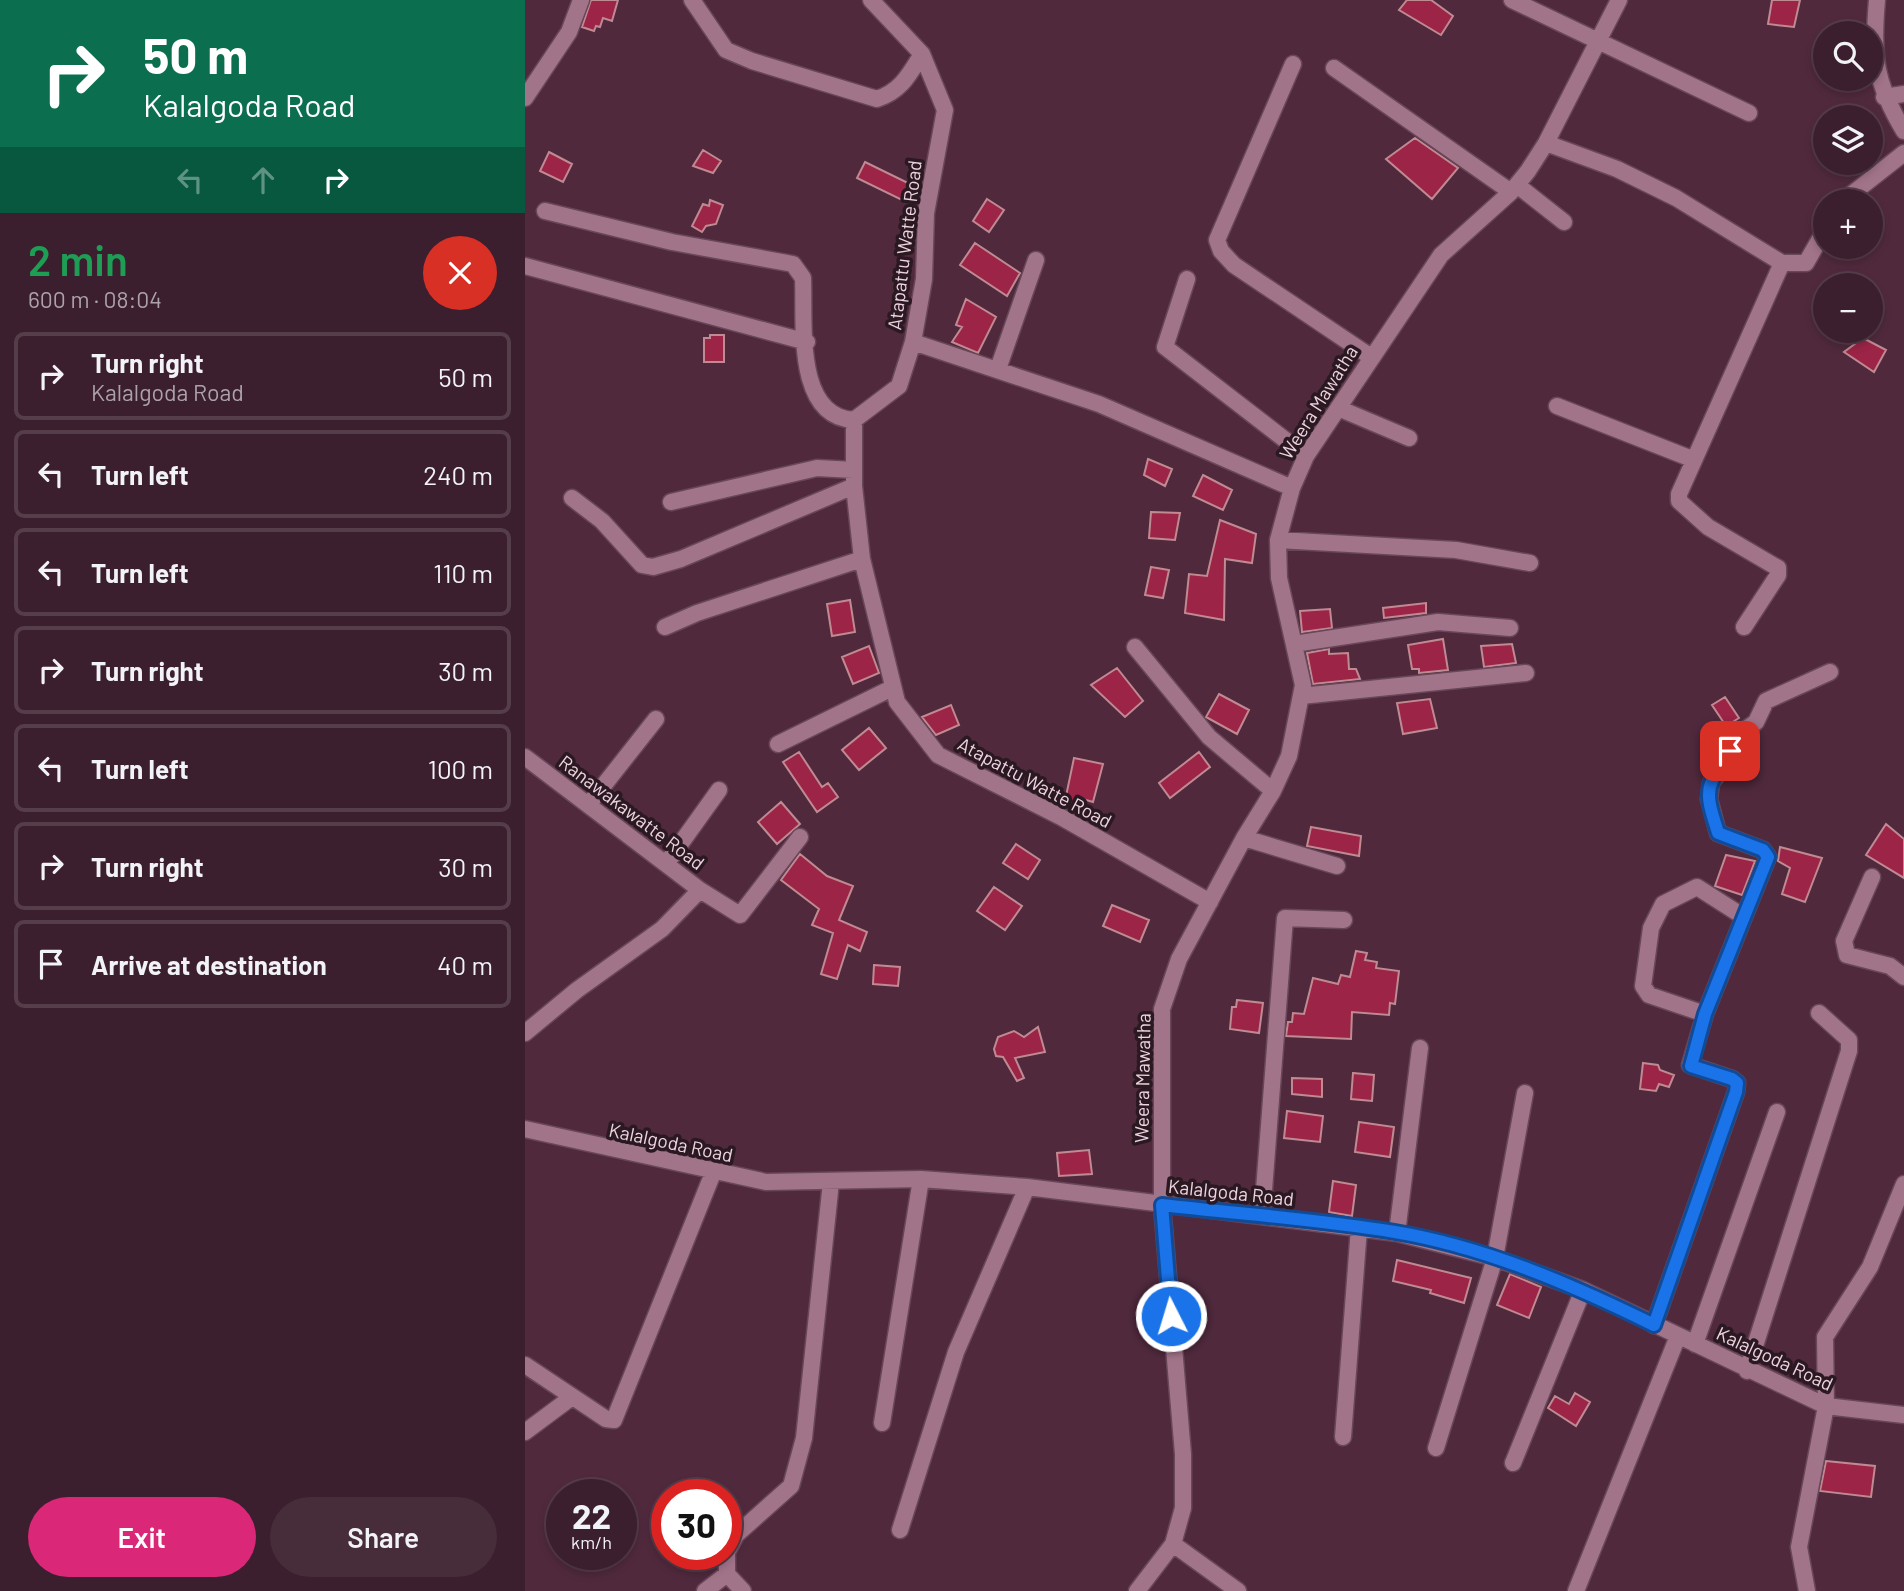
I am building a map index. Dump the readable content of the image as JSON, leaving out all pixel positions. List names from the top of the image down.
{
  "streets": {
    "street": [
      "Atapattu Watte Road",
      "Weera Mawatha",
      "Ranawakawatte Road",
      "Kalalgoda Road"
    ]
  },
  "crossings": [
    ["Atapattu Watte Road", "Weera Mawatha"],
    ["Weera Mawatha", "Kalalgoda Road"]
  ],
  "page": {
    "turn": ["50 m", "Kalalgoda Road"],
    "map_buttons": ["+", "−"],
    "heading": ["2 min", "600 m · 08:04"],
    "list": [
      {
        "name": "Turn right",
        "note": "Kalalgoda Road",
        "value": "50 m"
      },
      {
        "name": "Turn left",
        "value": "240 m"
      },
      {
        "name": "Turn left",
        "value": "110 m"
      },
      {
        "name": "Turn right",
        "value": "30 m"
      },
      {
        "name": "Turn left",
        "value": "100 m"
      },
      {
        "name": "Turn right",
        "value": "30 m"
      },
      {
        "name": "Arrive at destination",
        "value": "40 m"
      }
    ],
    "speed": "22 km/h",
    "limit": "30",
    "buttons": ["Exit", "Share"]
  }
}
